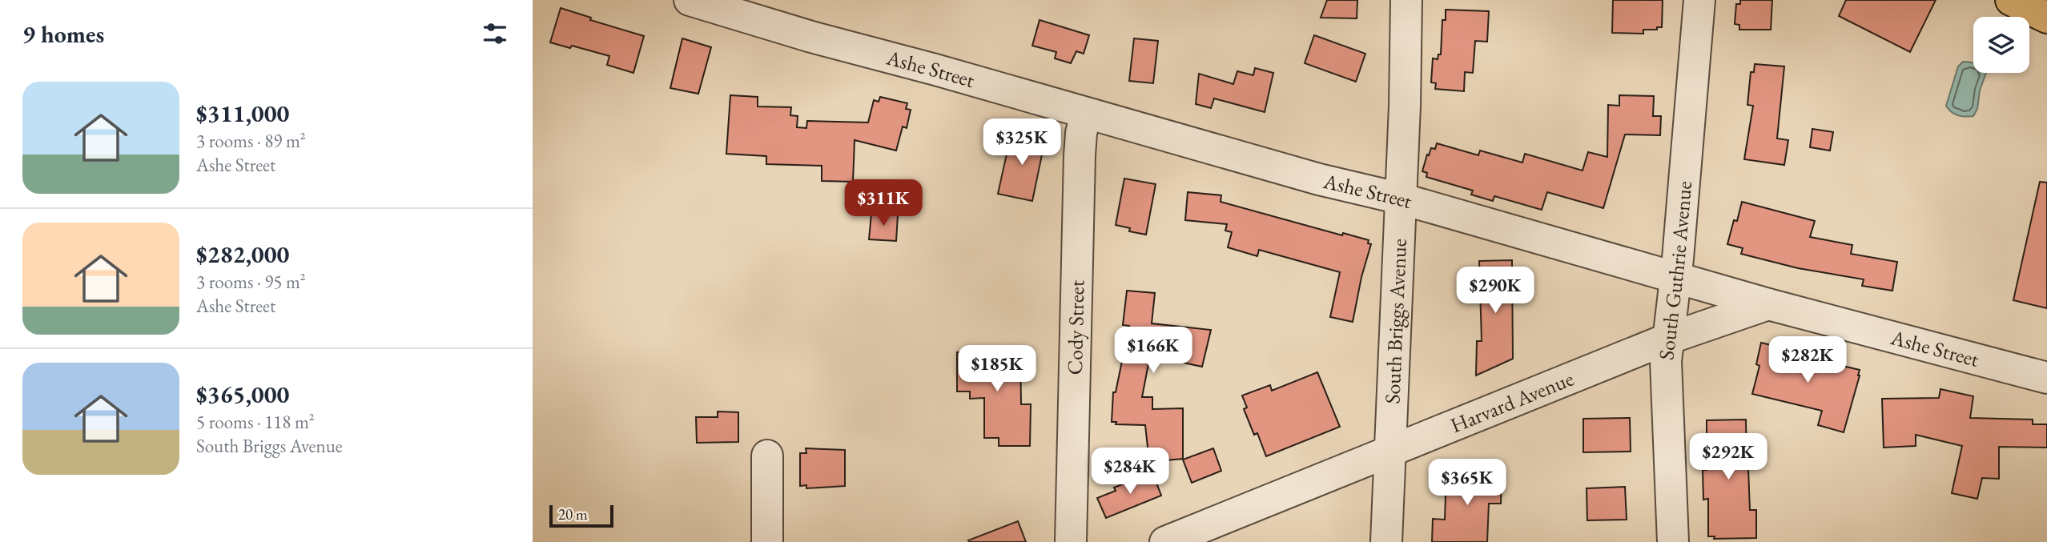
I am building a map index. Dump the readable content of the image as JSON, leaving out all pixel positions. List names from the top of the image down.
{
  "streets": {
    "street": [
      "Ashe Street",
      "South Guthrie Avenue",
      "South Briggs Avenue",
      "Cody Street",
      "Harvard Avenue"
    ]
  },
  "crossings": [
    ["Ashe Street", "South Guthrie Avenue"],
    ["Ashe Street", "South Briggs Avenue"],
    ["Ashe Street", "Cody Street"],
    ["Ashe Street", "Harvard Avenue"],
    ["South Guthrie Avenue", "Harvard Avenue"],
    ["South Briggs Avenue", "Harvard Avenue"]
  ],
  "scale_bar": "20 m",
  "page": {
    "heading": "9 homes",
    "list": [
      {
        "name": "$311,000",
        "note": "3 rooms · 89 m² · Ashe Street"
      },
      {
        "name": "$282,000",
        "note": "3 rooms · 95 m² · Ashe Street"
      },
      {
        "name": "$365,000",
        "note": "5 rooms · 118 m² · South Briggs Avenue"
      }
    ],
    "price": [
      "$325K",
      "$311K",
      "$290K",
      "$166K",
      "$282K",
      "$185K",
      "$292K",
      "$284K",
      "$365K"
    ],
    "scale": "20 m"
  }
}
